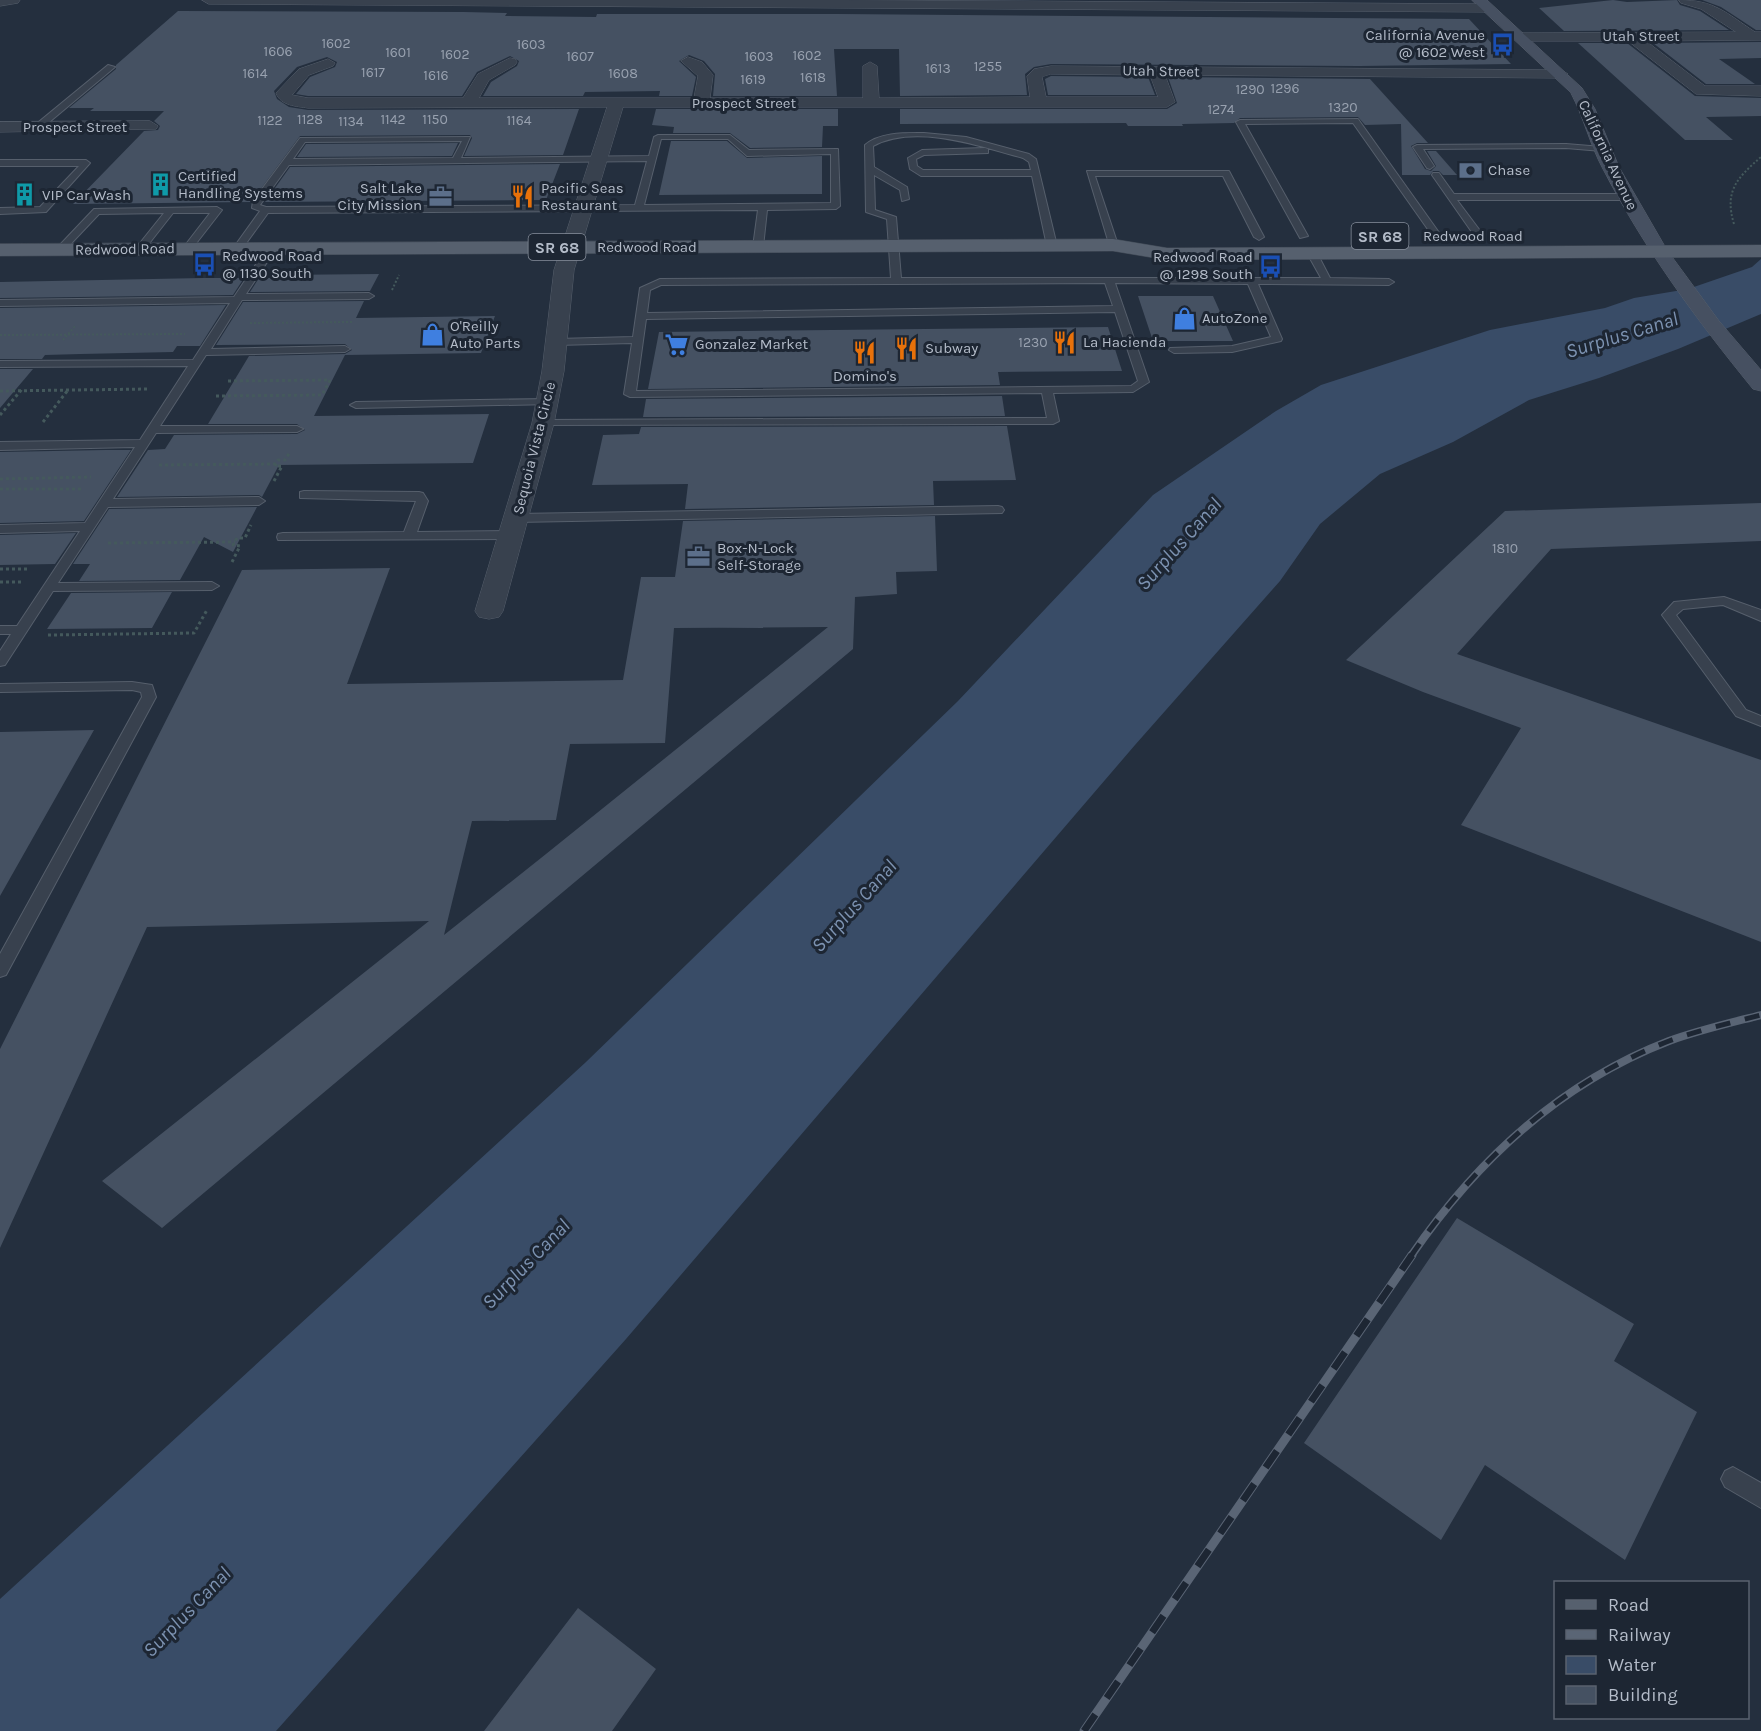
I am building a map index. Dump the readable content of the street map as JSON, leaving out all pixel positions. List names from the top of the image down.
{
  "streets": {
    "main road": ["California Avenue", "SR 68", "Redwood Road"],
    "street": ["Utah Street", "Prospect Street", "Sequoia Vista Circle"]
  },
  "crossings": [
    ["Utah Street", "Prospect Street"],
    ["Utah Street", "California Avenue"],
    ["Prospect Street", "Sequoia Vista Circle"],
    ["California Avenue", "Redwood Road"],
    ["Redwood Road", "Sequoia Vista Circle"]
  ],
  "water": ["Surplus Canal"],
  "places": {
    "bus stop": ["California Avenue @ 1602 West", "Redwood Road @ 1130 South", "Redwood Road @ 1298 South"],
    "bank": ["Chase"],
    "building": ["Certified Handling Systems", "VIP Car Wash"],
    "office": ["Salt Lake City Mission", "Box-N-Lock Self-Storage"],
    "restaurant": [
      "Pacific Seas Restaurant",
      "La Hacienda",
      "Subway",
      "Domino's"
    ],
    "shop": ["AutoZone", "O'Reilly Auto Parts"],
    "supermarket": ["Gonzalez Market"]
  },
  "house_numbers": [
    "1602",
    "1603",
    "1606",
    "1601",
    "1602",
    "1602",
    "1607",
    "1603",
    "1255",
    "1613",
    "1617",
    "1614",
    "1608",
    "1616",
    "1618",
    "1619",
    "1296",
    "1290",
    "1320",
    "1274",
    "1128",
    "1142",
    "1150",
    "1122",
    "1164",
    "1134",
    "1230",
    "1810"
  ],
  "legend": [
    "Road",
    "Railway",
    "Water",
    "Building"
  ]
}
